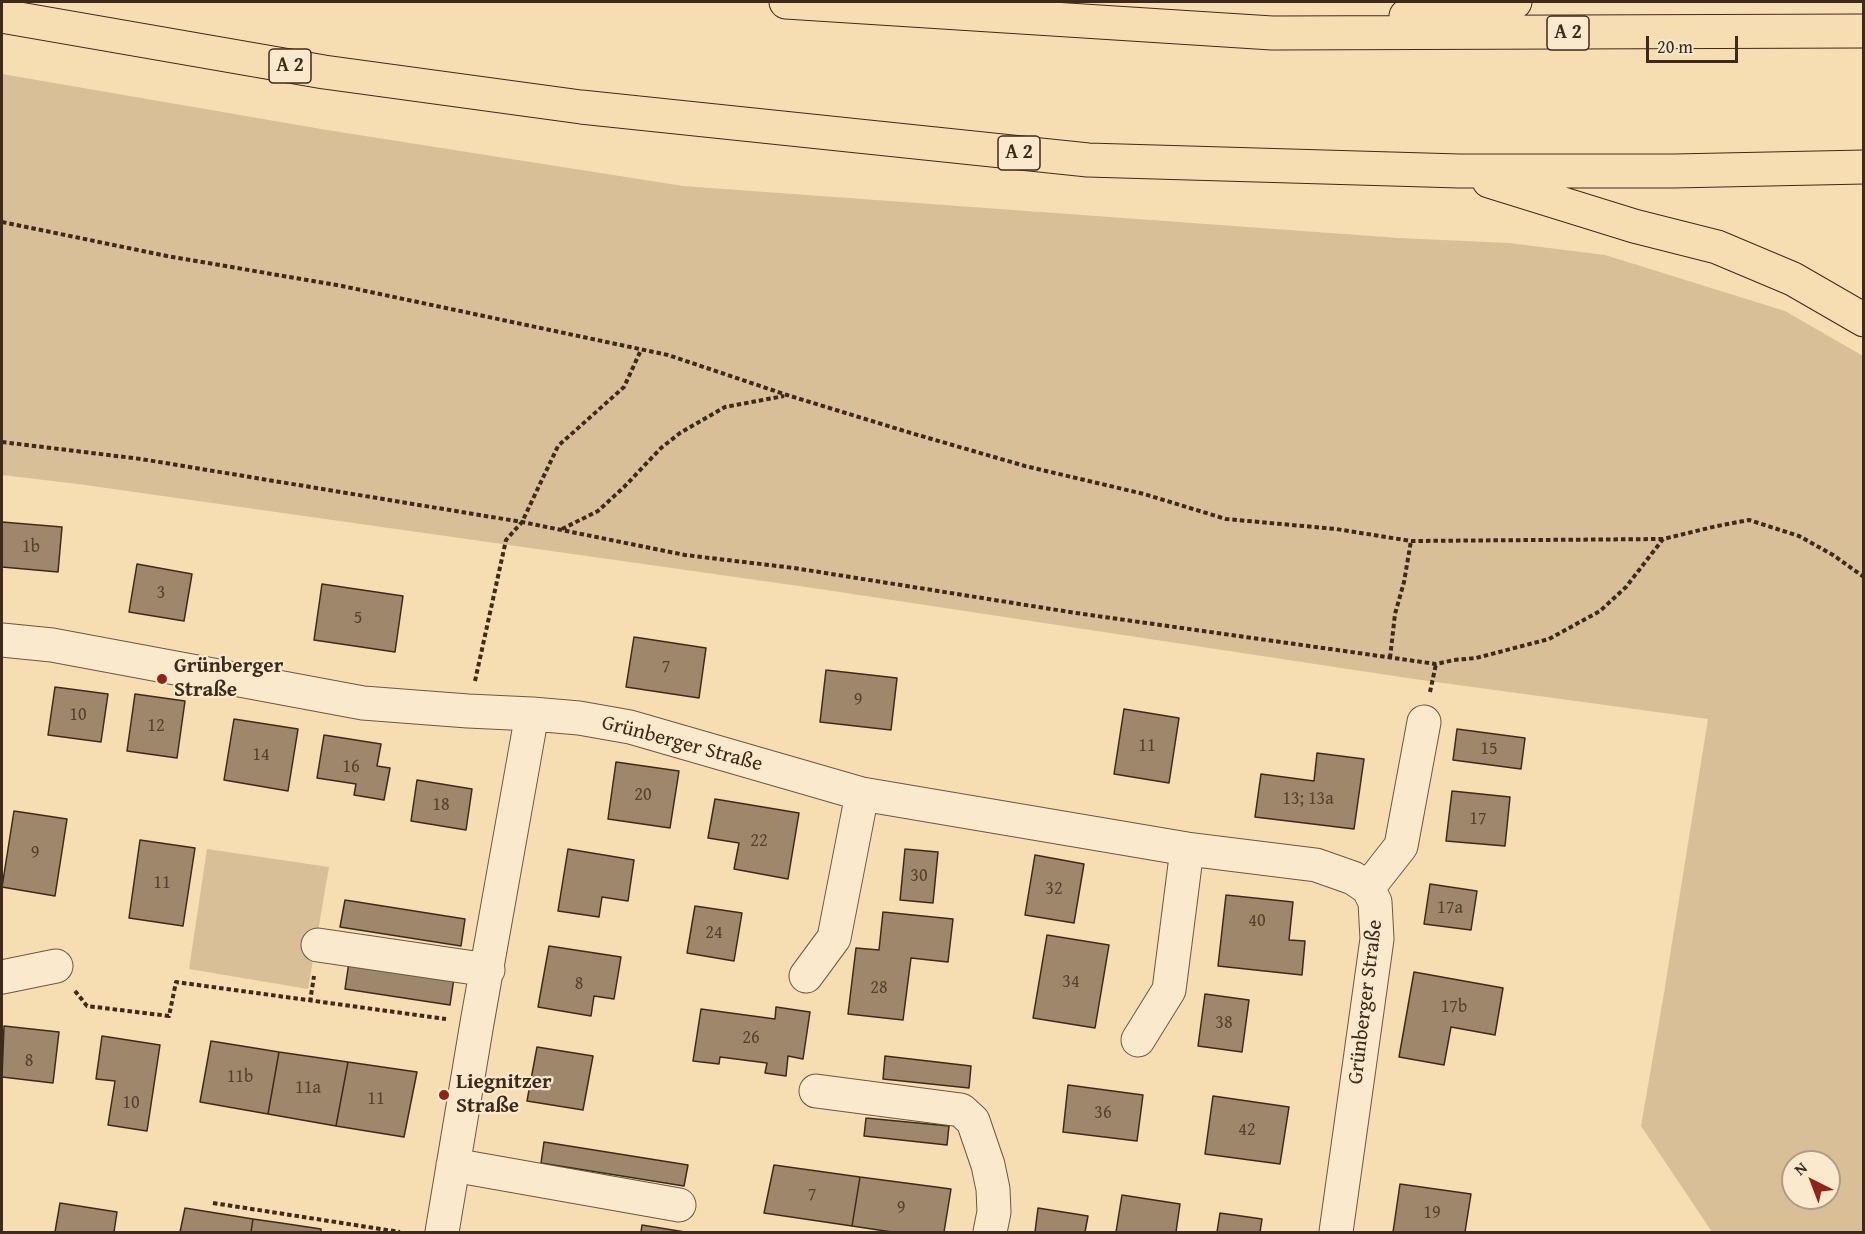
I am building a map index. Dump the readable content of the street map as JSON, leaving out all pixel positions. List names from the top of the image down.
{
  "streets": {
    "highway": ["A 2"],
    "street": ["Grünberger Straße"]
  },
  "places": ["Grünberger Straße", "Liegnitzer Straße"],
  "house_numbers": [
    "1b",
    "3",
    "5",
    "7",
    "9",
    "10",
    "12",
    "11",
    "15",
    "14",
    "16",
    "20",
    "13; 13a",
    "18",
    "17",
    "22",
    "9",
    "30",
    "11",
    "32",
    "17a",
    "40",
    "24",
    "34",
    "8",
    "28",
    "17b",
    "38",
    "26",
    "8",
    "11b",
    "11a",
    "11",
    "10",
    "36",
    "42",
    "7",
    "9",
    "19"
  ],
  "scale_bar": "20 m",
  "north": "top left"
}
